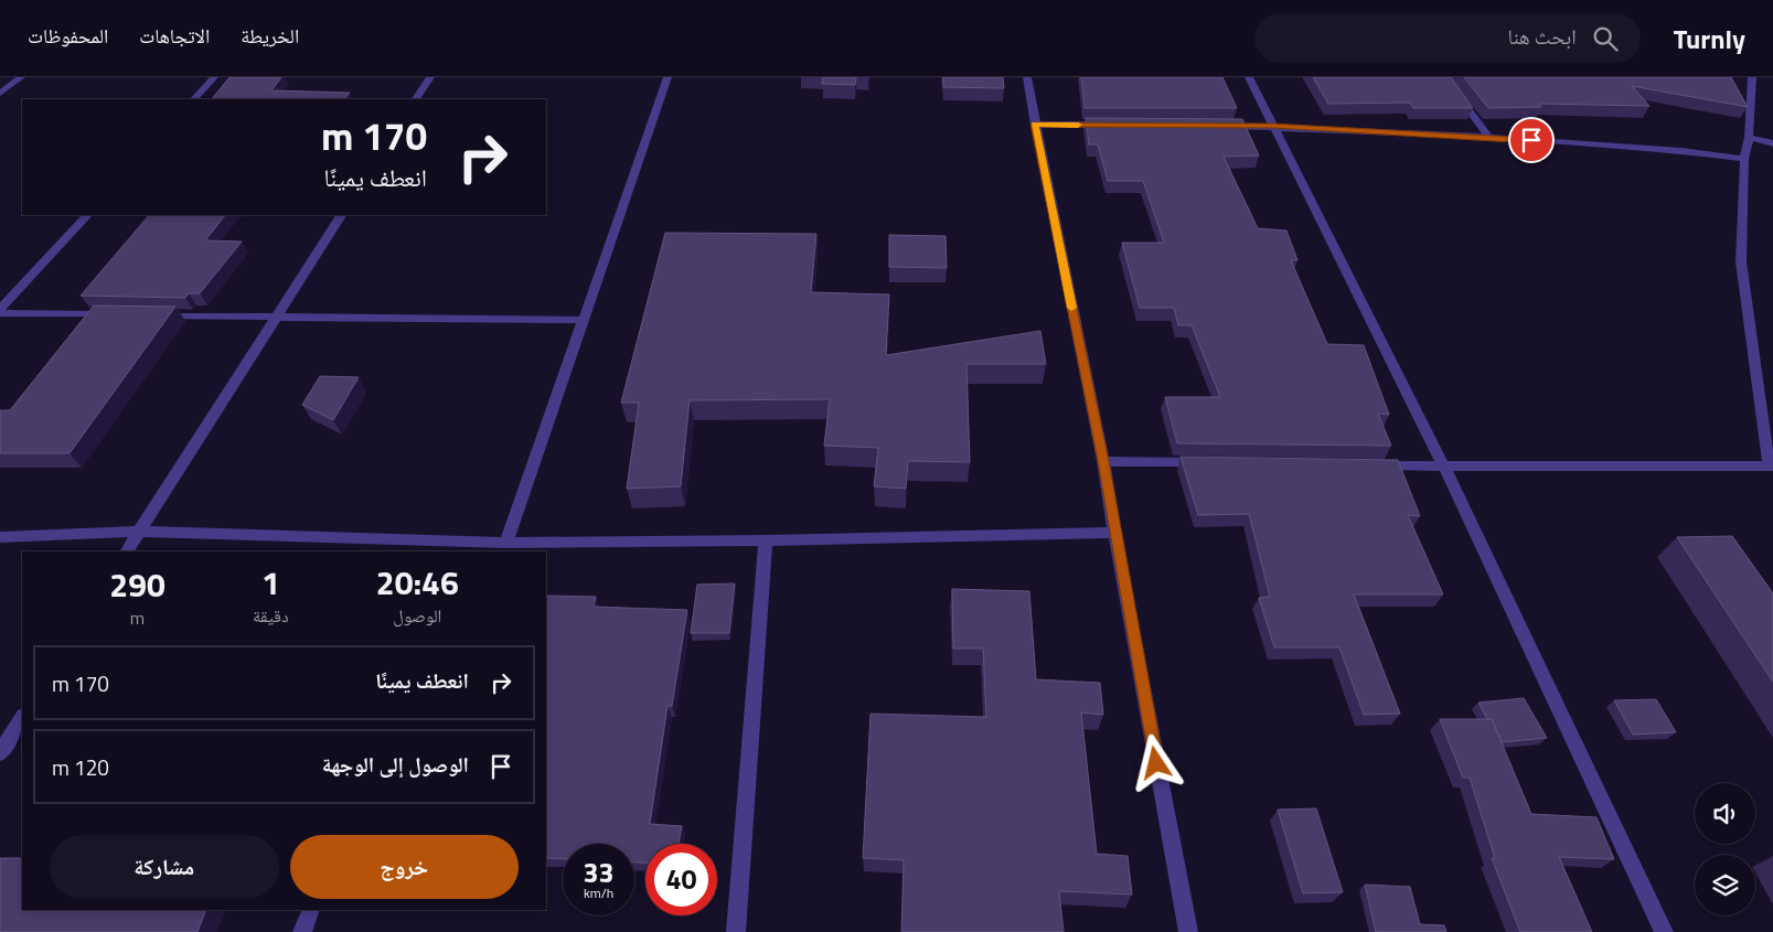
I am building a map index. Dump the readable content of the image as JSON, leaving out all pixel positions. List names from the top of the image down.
{
  "page": {
    "header": "Turnly",
    "search": "ابحث هنا",
    "nav": ["الخريطة", "الاتجاهات", "المحفوظات"],
    "turn": ["170 m", "انعطف يمينًا"],
    "eta": [
      "20:46",
      "الوصول",
      "1",
      "دقيقة",
      "290",
      "m"
    ],
    "list": [
      {
        "name": "انعطف يمينًا",
        "value": "170 m"
      },
      {
        "name": "الوصول إلى الوجهة",
        "value": "120 m"
      }
    ],
    "buttons": ["خروج", "مشاركة"],
    "speed": "33 km/h",
    "limit": "40"
  }
}
